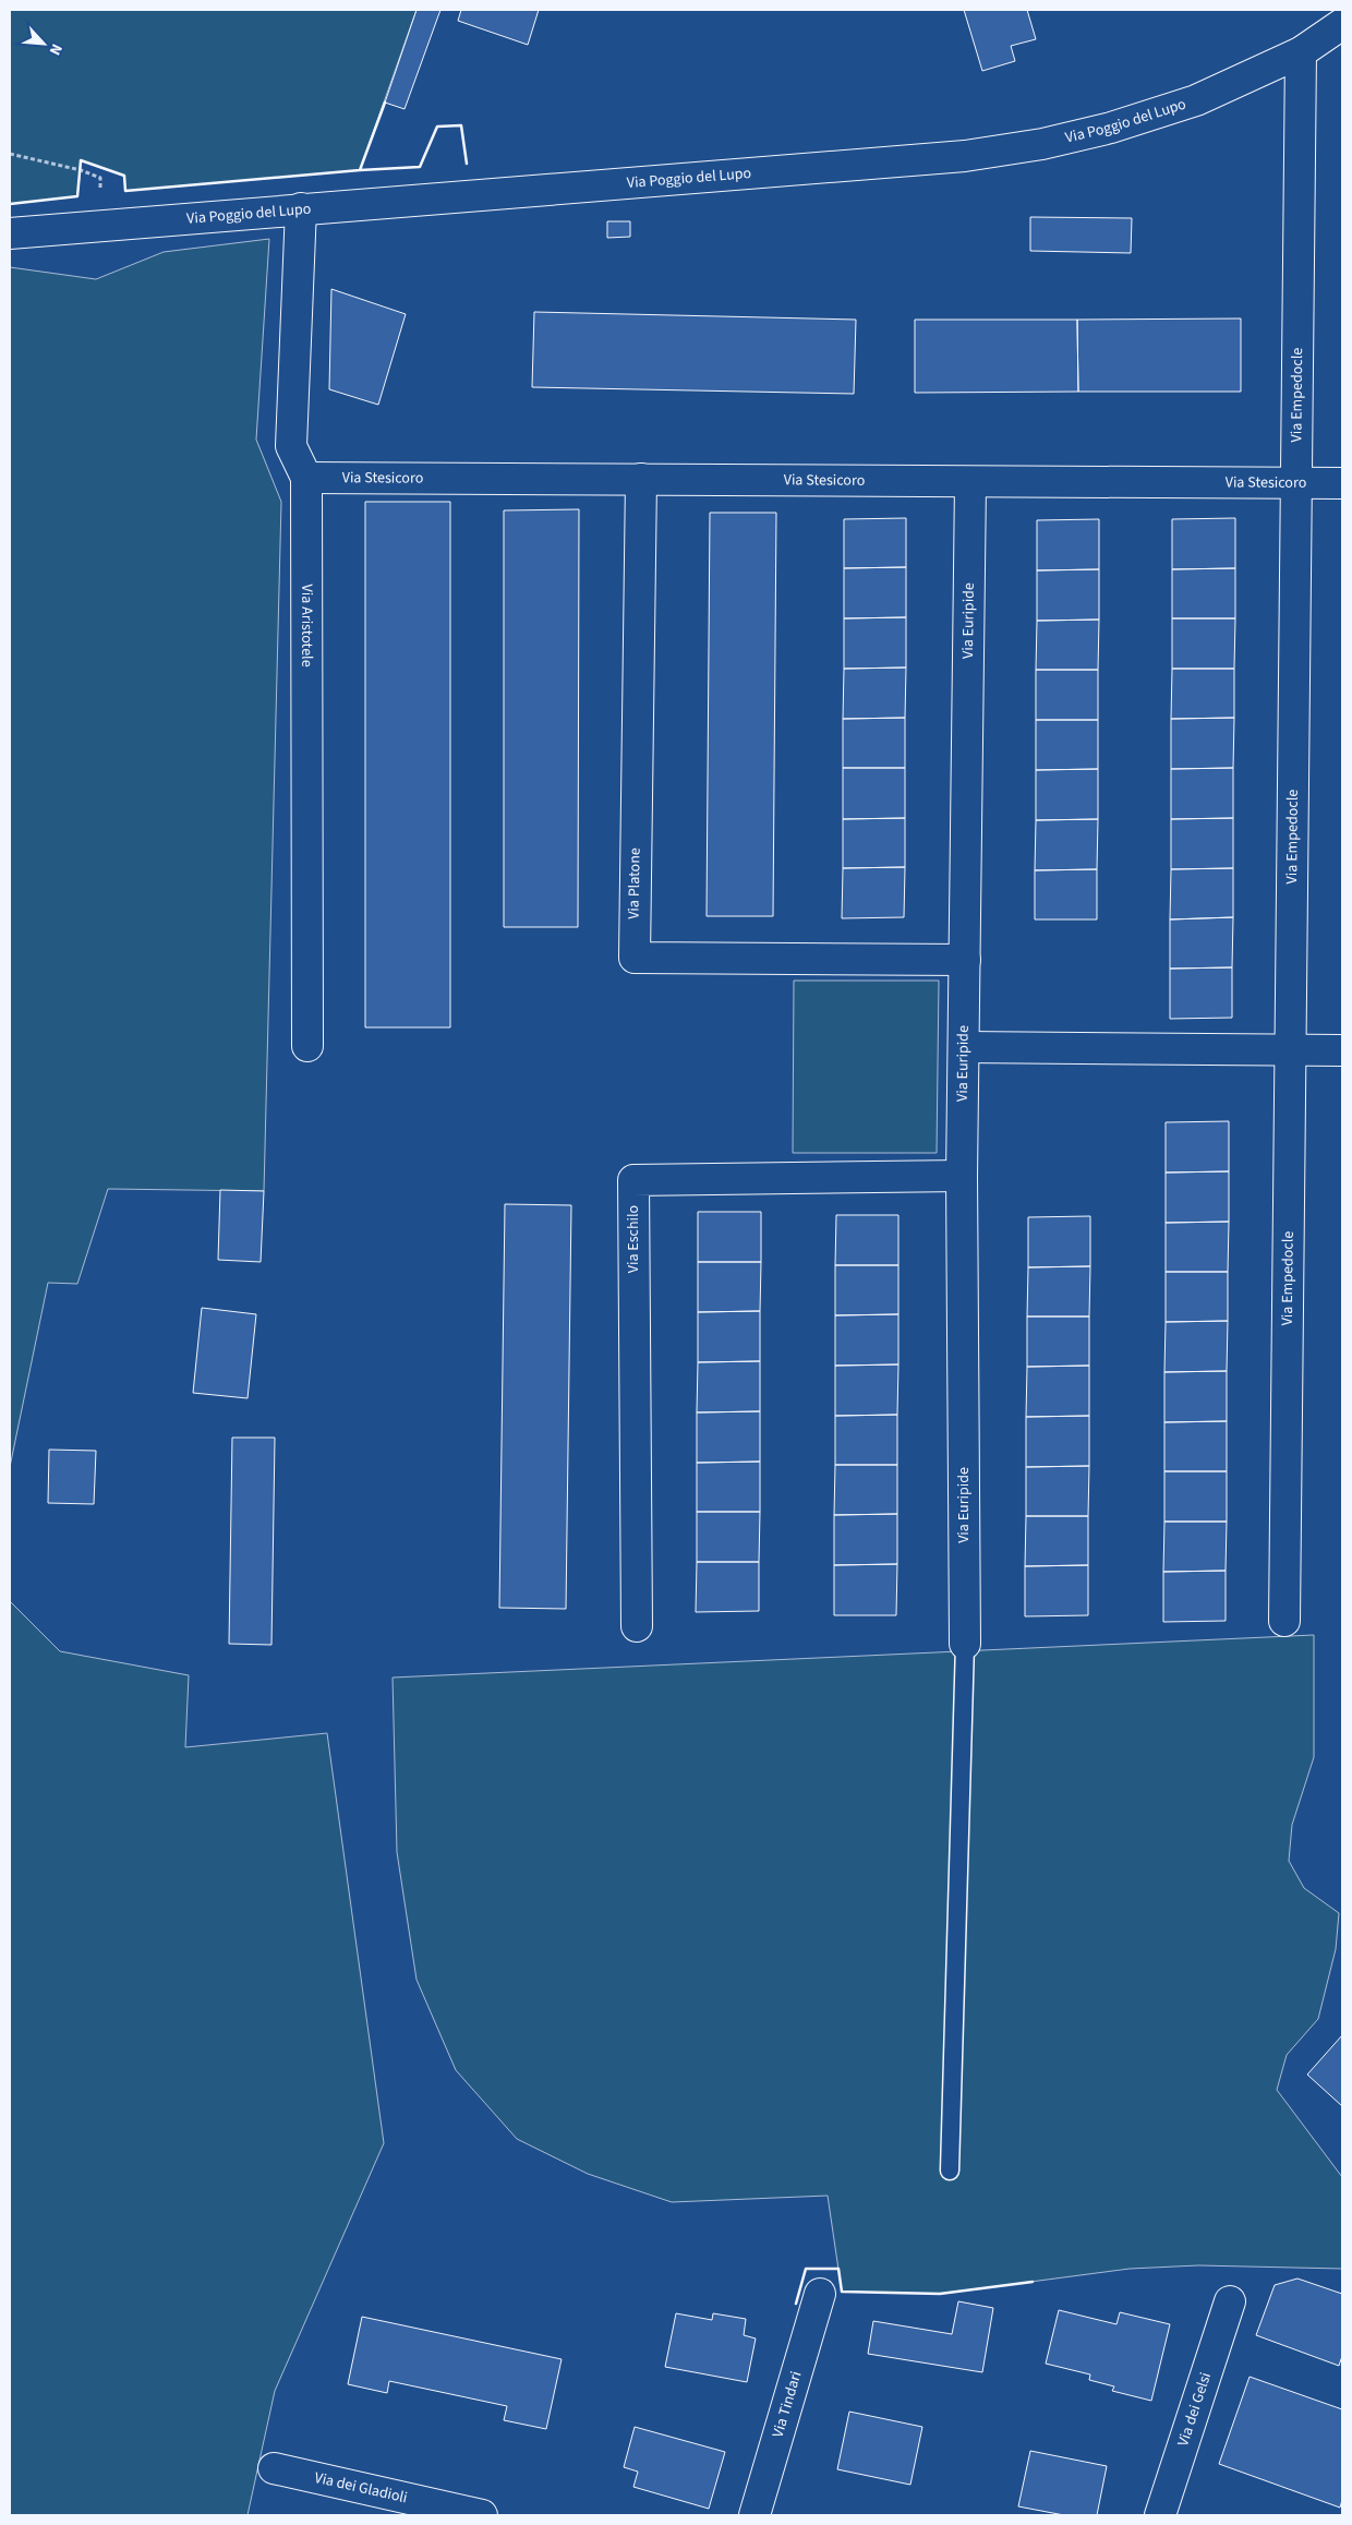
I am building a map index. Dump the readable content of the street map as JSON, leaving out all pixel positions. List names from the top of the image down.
{
  "streets": {
    "street": [
      "Via Poggio del Lupo",
      "Via Empedocle",
      "Via Stesicoro",
      "Via Euripide",
      "Via Aristotele",
      "Via Platone",
      "Via Eschilo",
      "Via Tindari",
      "Via dei Gelsi",
      "Via dei Gladioli"
    ]
  },
  "crossings": [
    ["Via Poggio del Lupo", "Via Empedocle"],
    ["Via Poggio del Lupo", "Via Aristotele"],
    ["Via Empedocle", "Via Stesicoro"],
    ["Via Stesicoro", "Via Euripide"],
    ["Via Stesicoro", "Via Aristotele"],
    ["Via Stesicoro", "Via Platone"],
    ["Via Euripide", "Via Platone"],
    ["Via Euripide", "Via Eschilo"]
  ],
  "north": "bottom right"
}
